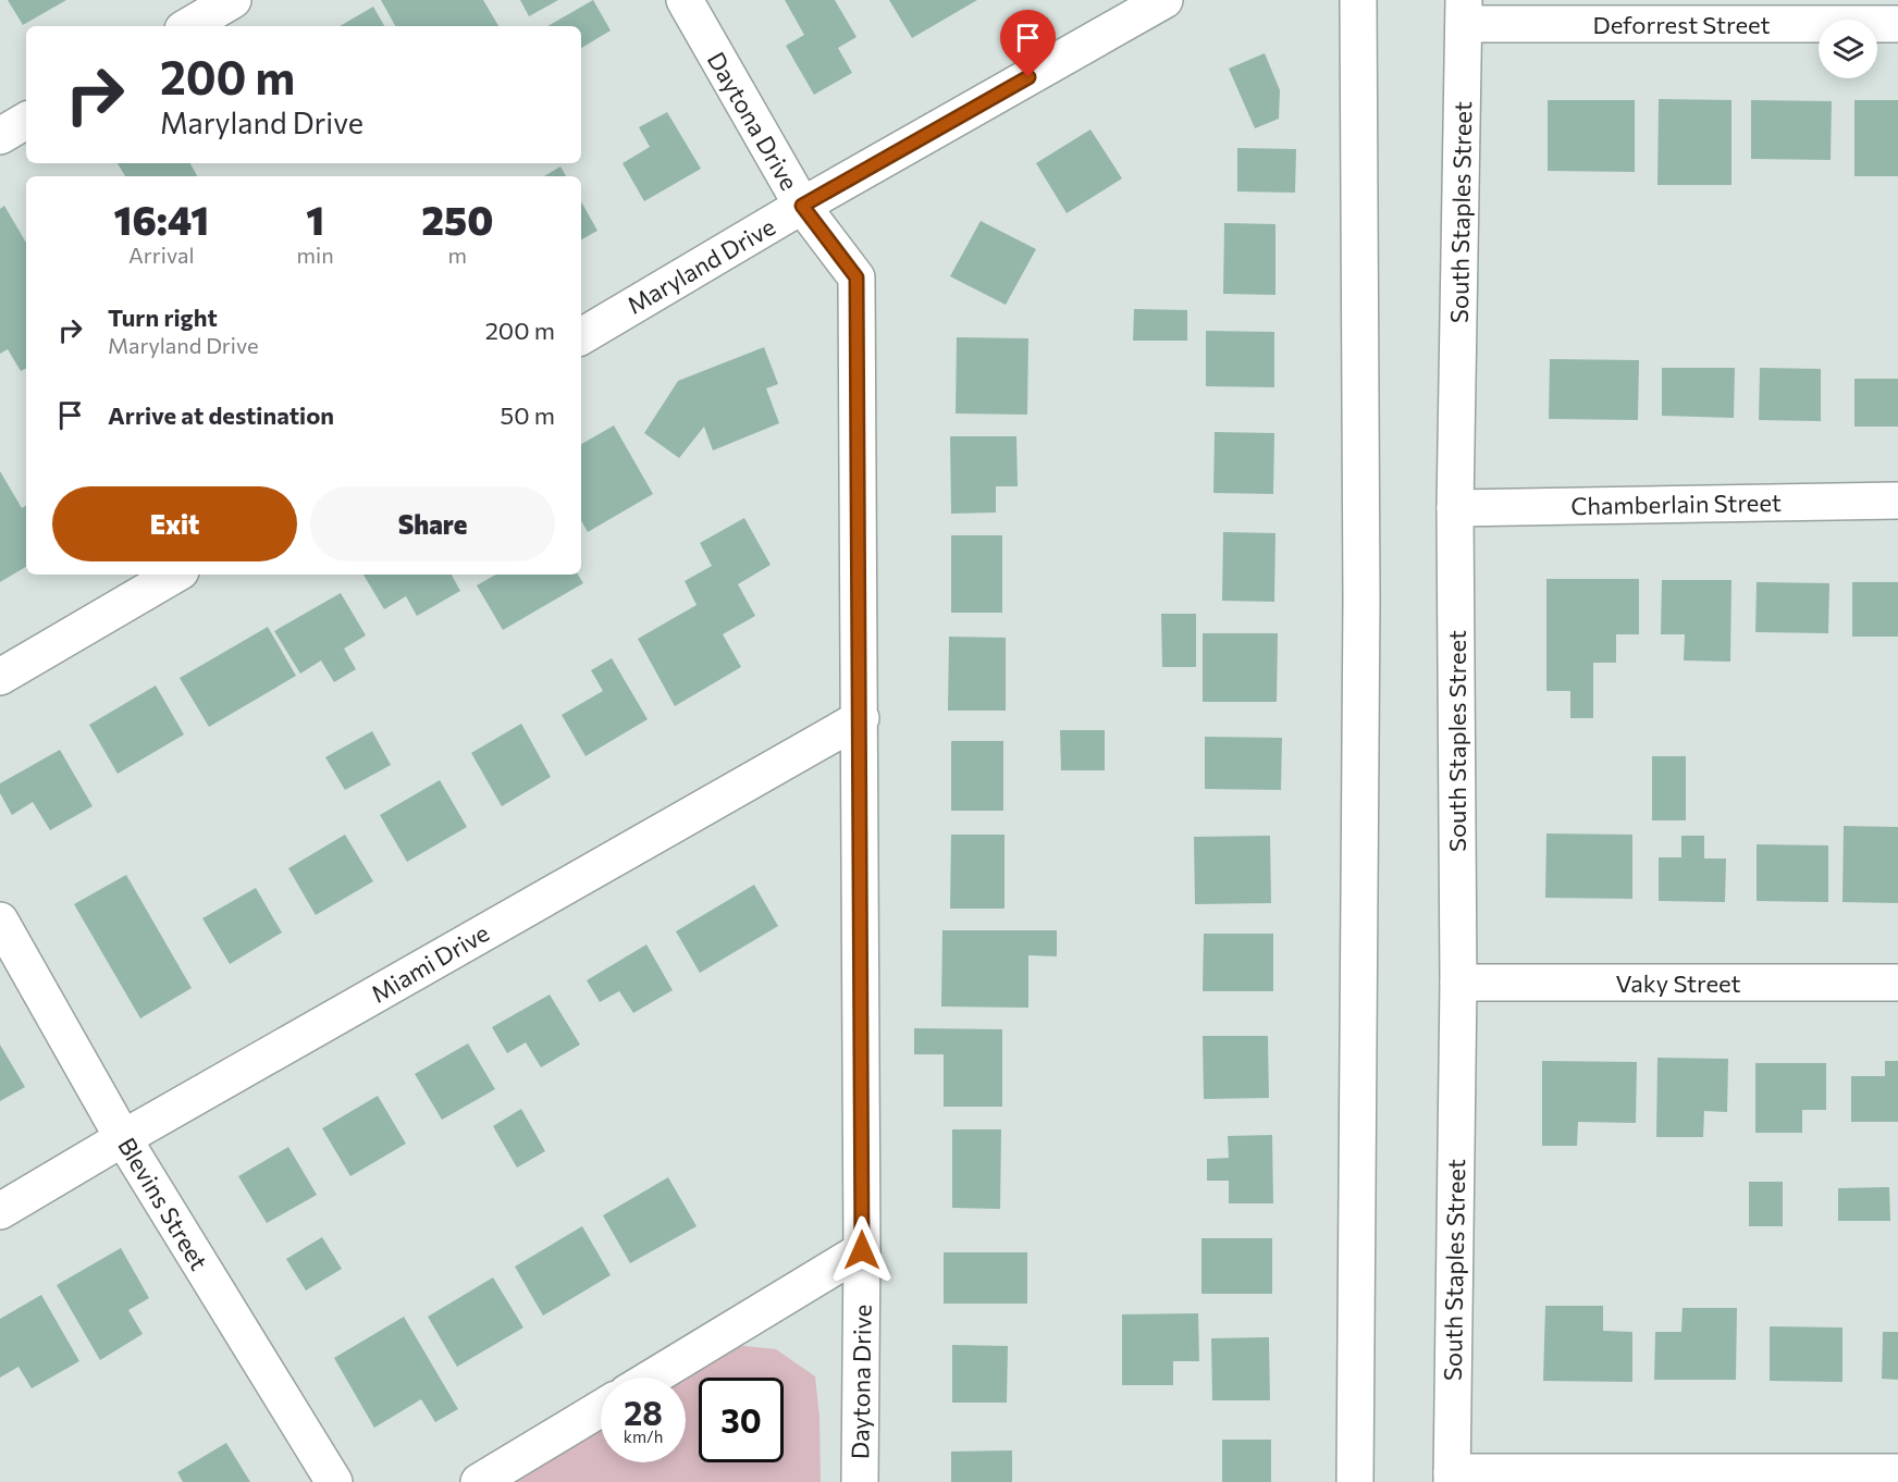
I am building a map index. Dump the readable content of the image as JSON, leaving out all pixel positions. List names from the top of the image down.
{
  "streets": {
    "street": [
      "Deforrest Street",
      "Daytona Drive",
      "South Staples Street",
      "Maryland Drive",
      "Chamberlain Street",
      "Miami Drive",
      "Vaky Street",
      "Blevins Street"
    ]
  },
  "crossings": [
    ["Deforrest Street", "South Staples Street"],
    ["Daytona Drive", "Maryland Drive"],
    ["Daytona Drive", "Miami Drive"],
    ["South Staples Street", "Chamberlain Street"],
    ["South Staples Street", "Vaky Street"],
    ["Miami Drive", "Blevins Street"]
  ],
  "page": {
    "turn": ["200 m", "Maryland Drive"],
    "eta": [
      "16:41",
      "Arrival",
      "1",
      "min",
      "250",
      "m"
    ],
    "list": [
      {
        "name": "Turn right",
        "note": "Maryland Drive",
        "value": "200 m"
      },
      {
        "name": "Arrive at destination",
        "value": "50 m"
      }
    ],
    "buttons": ["Exit", "Share"],
    "speed": "28 km/h",
    "limit": "30"
  }
}
